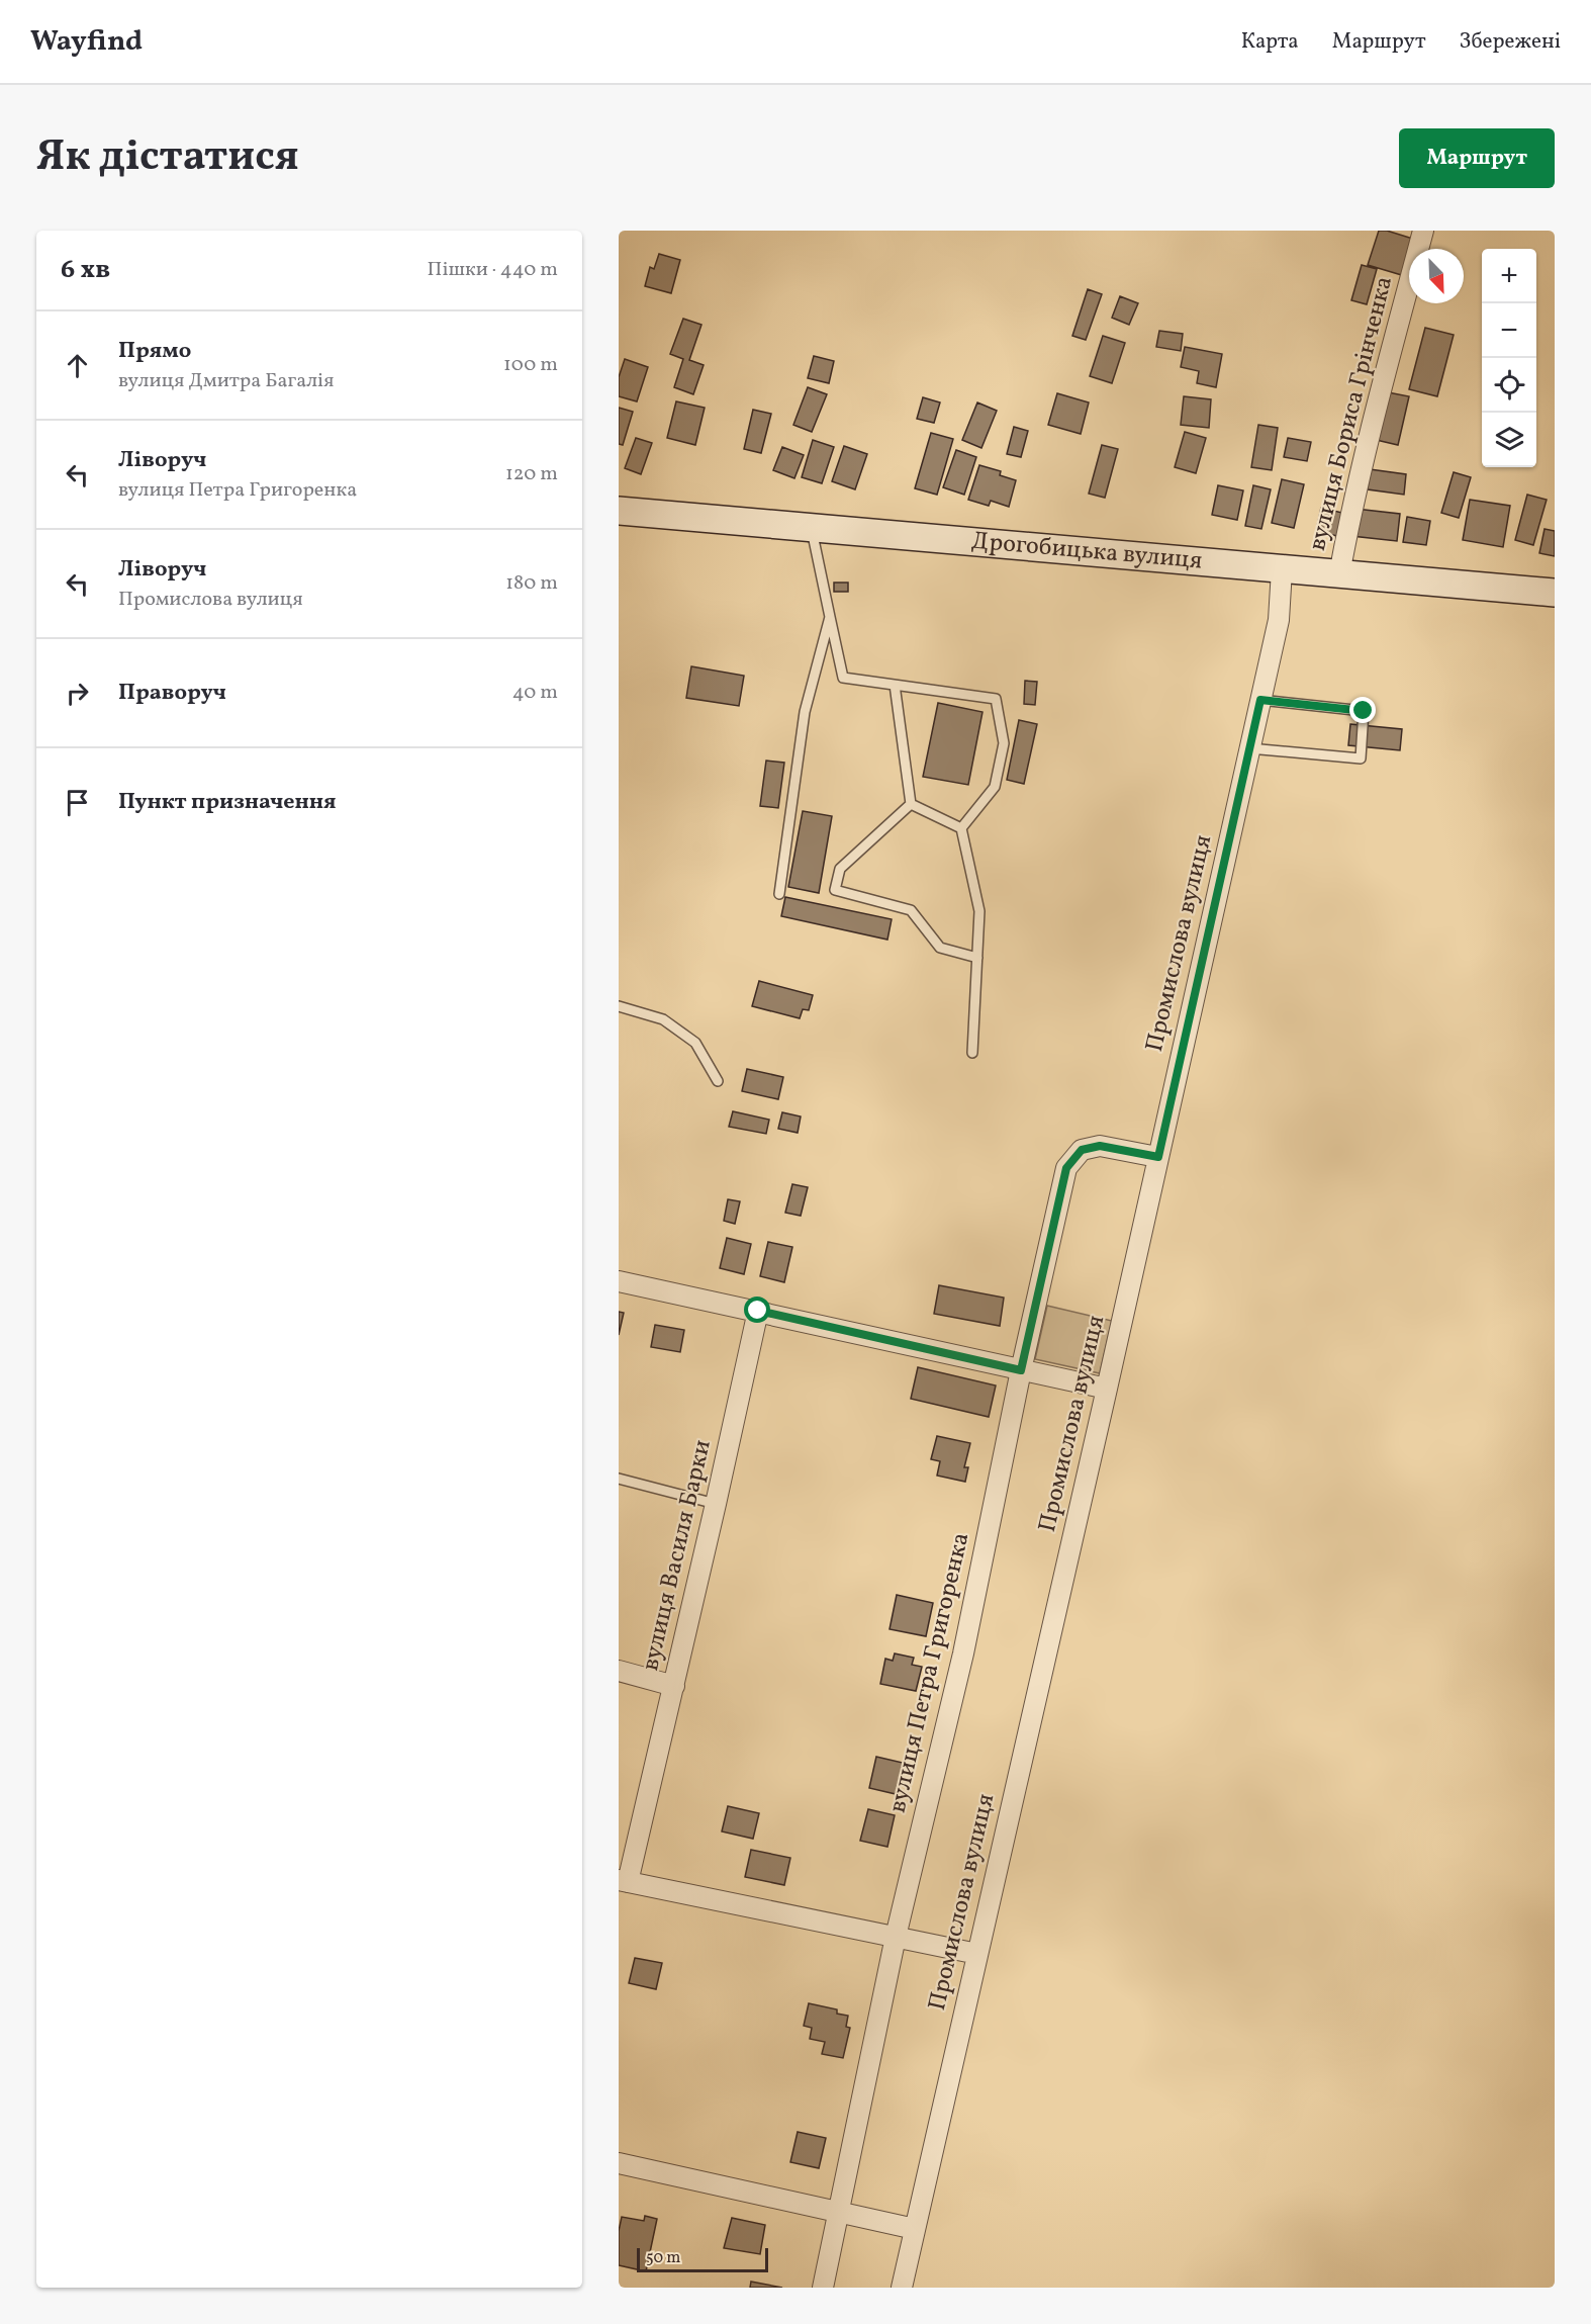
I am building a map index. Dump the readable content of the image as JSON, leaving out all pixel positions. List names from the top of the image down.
{
  "streets": {
    "main road": ["Дрогобицька вулиця"],
    "street": [
      "вулиця Бориса Грінченка",
      "Промислова вулиця",
      "вулиця Василя Барки",
      "вулиця Петра Григоренка"
    ]
  },
  "crossings": [
    ["вулиця Бориса Грінченка", "Дрогобицька вулиця"],
    ["Дрогобицька вулиця", "Промислова вулиця"],
    ["Промислова вулиця", "вулиця Петра Григоренка"]
  ],
  "scale_bar": "50 m",
  "north": "bottom right",
  "page": {
    "header": "Wayfind",
    "nav": ["Карта", "Маршрут", "Збережені"],
    "title": "Як дістатися",
    "buttons": "Маршрут",
    "heading": ["6 хв", "Пішки · 440 m"],
    "map_buttons": ["+", "−"],
    "list": [
      ["Прямо", "вулиця Дмитра Багалія", "100 m"],
      ["Ліворуч", "вулиця Петра Григоренка", "120 m"],
      ["Ліворуч", "Промислова вулиця", "180 m"],
      ["Праворуч", "40 m"],
      "Пункт призначення"
    ],
    "scale": "50 m"
  }
}
